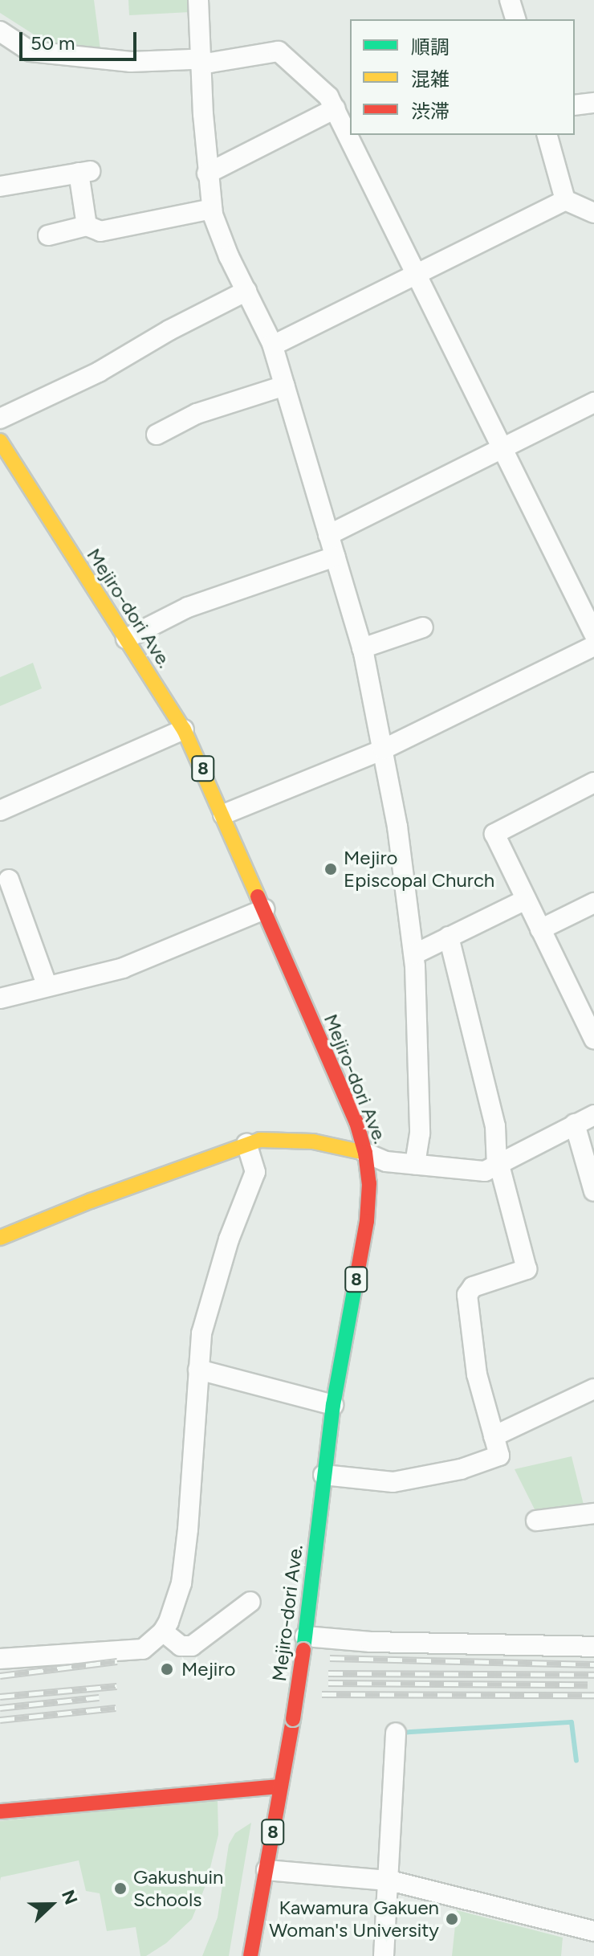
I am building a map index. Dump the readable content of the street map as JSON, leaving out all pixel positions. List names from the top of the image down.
{
  "streets": {
    "main road": ["Mejiro-dori Ave.", "8"]
  },
  "places": [
    "Mejiro Episcopal Church",
    "Mejiro",
    "Gakushuin Schools",
    "Kawamura Gakuen Woman's University"
  ],
  "legend": ["順調", "混雑", "渋滞"],
  "scale_bar": "50 m",
  "north": "right"
}
